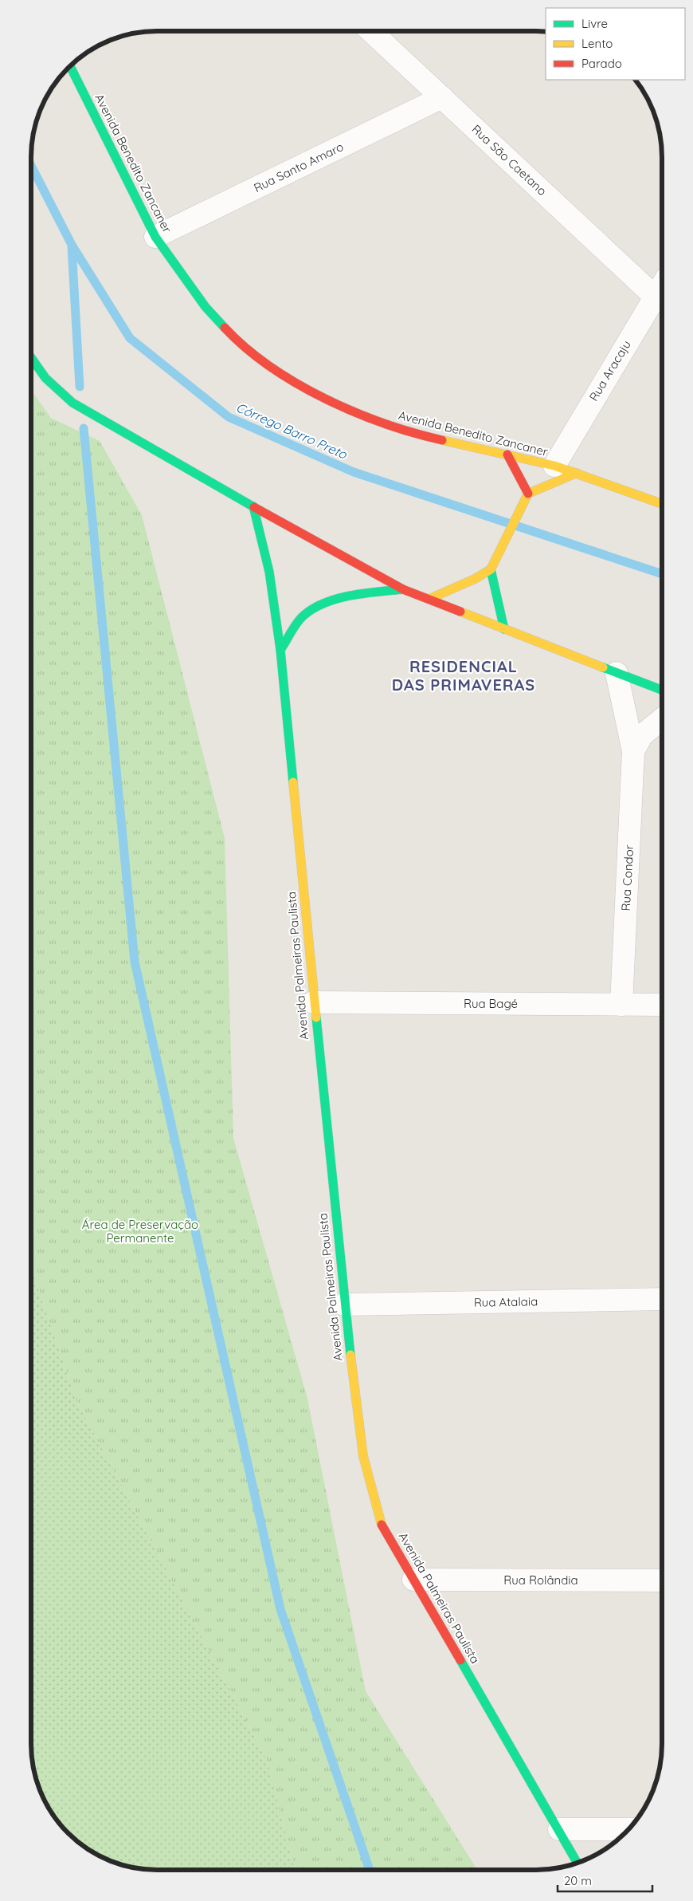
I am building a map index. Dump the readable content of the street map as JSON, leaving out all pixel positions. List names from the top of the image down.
{
  "streets": {
    "main road": ["Avenida Benedito Zancaner", "Avenida Palmeiras Paulista"],
    "street": [
      "Rua São Caetano",
      "Rua Santo Amaro",
      "Rua Aracaju",
      "Rua Condor",
      "Rua Bagé",
      "Rua Atalaia",
      "Rua Rolândia"
    ]
  },
  "crossings": [
    ["Rua São Caetano", "Rua Santo Amaro"],
    ["Rua São Caetano", "Rua Aracaju"],
    ["Avenida Benedito Zancaner", "Rua Santo Amaro"],
    ["Avenida Benedito Zancaner", "Rua Aracaju"],
    ["Rua Condor", "Rua Bagé"],
    ["Avenida Palmeiras Paulista", "Rua Bagé"],
    ["Avenida Palmeiras Paulista", "Rua Atalaia"],
    ["Avenida Palmeiras Paulista", "Rua Rolândia"]
  ],
  "districts": ["RESIDENCIAL DAS PRIMAVERAS"],
  "water": ["Córrego Barro Preto"],
  "parks": ["Área de Preservação Permanente"],
  "legend": ["Livre", "Lento", "Parado"],
  "scale_bar": "20 m"
}
